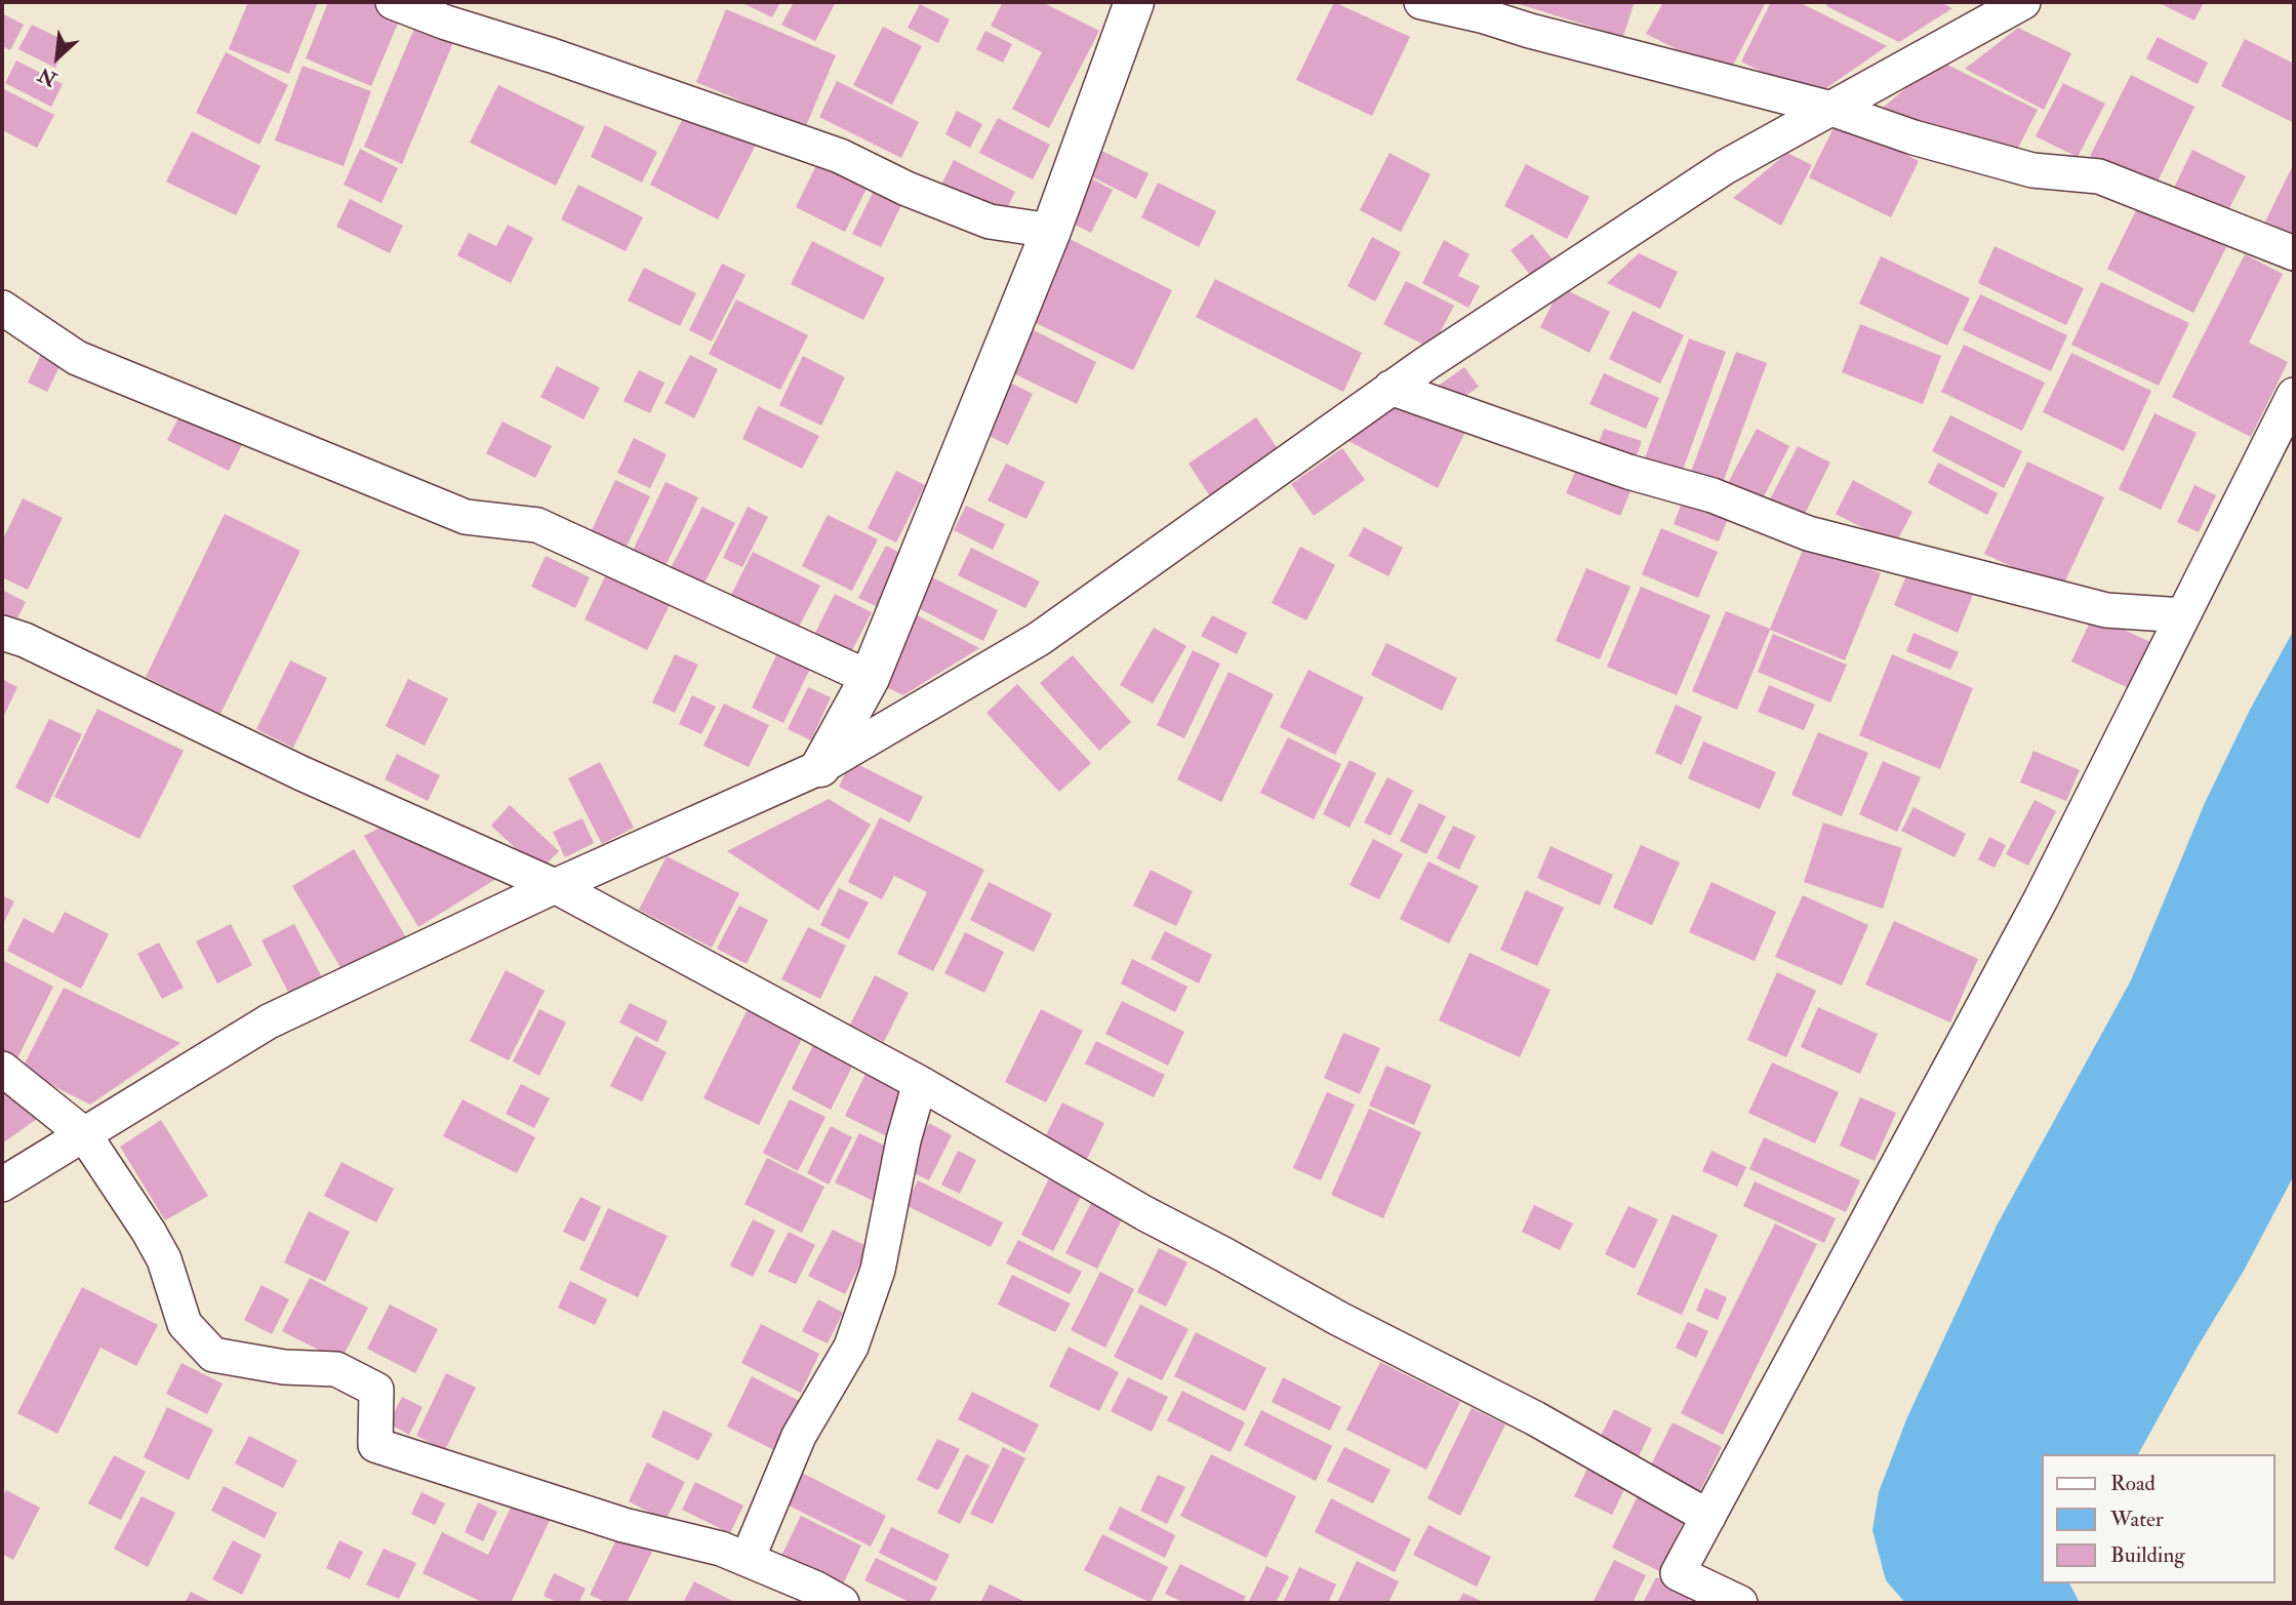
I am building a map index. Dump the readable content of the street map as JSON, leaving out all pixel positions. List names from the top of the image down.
{
  "legend": ["Road", "Water", "Building"],
  "north": "bottom left"
}
